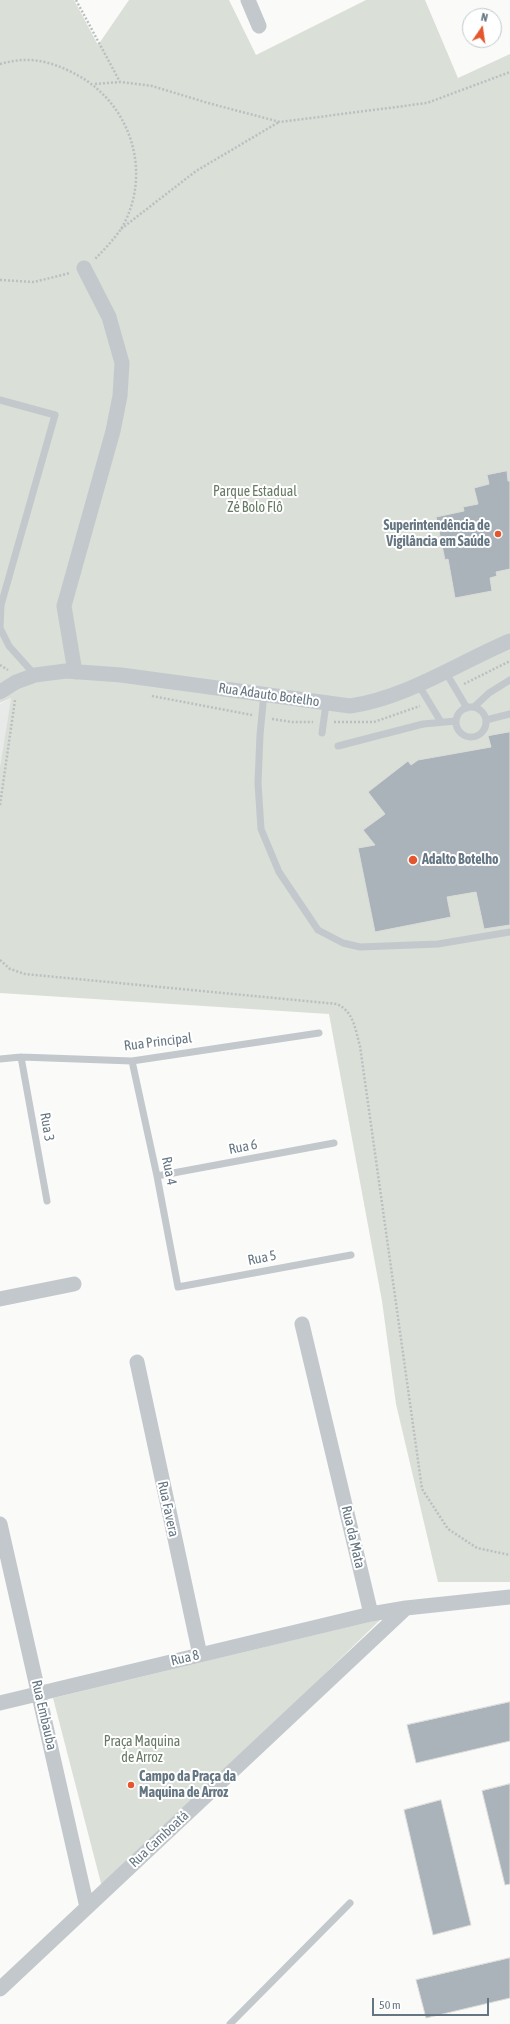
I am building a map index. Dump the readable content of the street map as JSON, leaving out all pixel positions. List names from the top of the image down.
{
  "streets": {
    "street": [
      "Rua Adauto Botelho",
      "Rua Favera",
      "Rua da Mata",
      "Rua 8",
      "Rua Embauba",
      "Rua Camboatá"
    ],
    "lane": [
      "Rua Principal",
      "Rua 3",
      "Rua 6",
      "Rua 4",
      "Rua 5"
    ]
  },
  "crossings": [
    ["Rua Principal", "Rua 3"],
    ["Rua Principal", "Rua 4"],
    ["Rua 6", "Rua 4"],
    ["Rua 4", "Rua 5"],
    ["Rua Favera", "Rua 8"],
    ["Rua da Mata", "Rua 8"],
    ["Rua 8", "Rua Embauba"],
    ["Rua Embauba", "Rua Camboatá"]
  ],
  "parks": ["Parque Estadual Zé Bolo Flô", "Praça Maquina de Arroz"],
  "places": ["Superintendência de Vigilância em Saúde", "Adalto Botelho", "Campo da Praça da Maquina de Arroz"],
  "scale_bar": "50 m",
  "north": "top"
}
